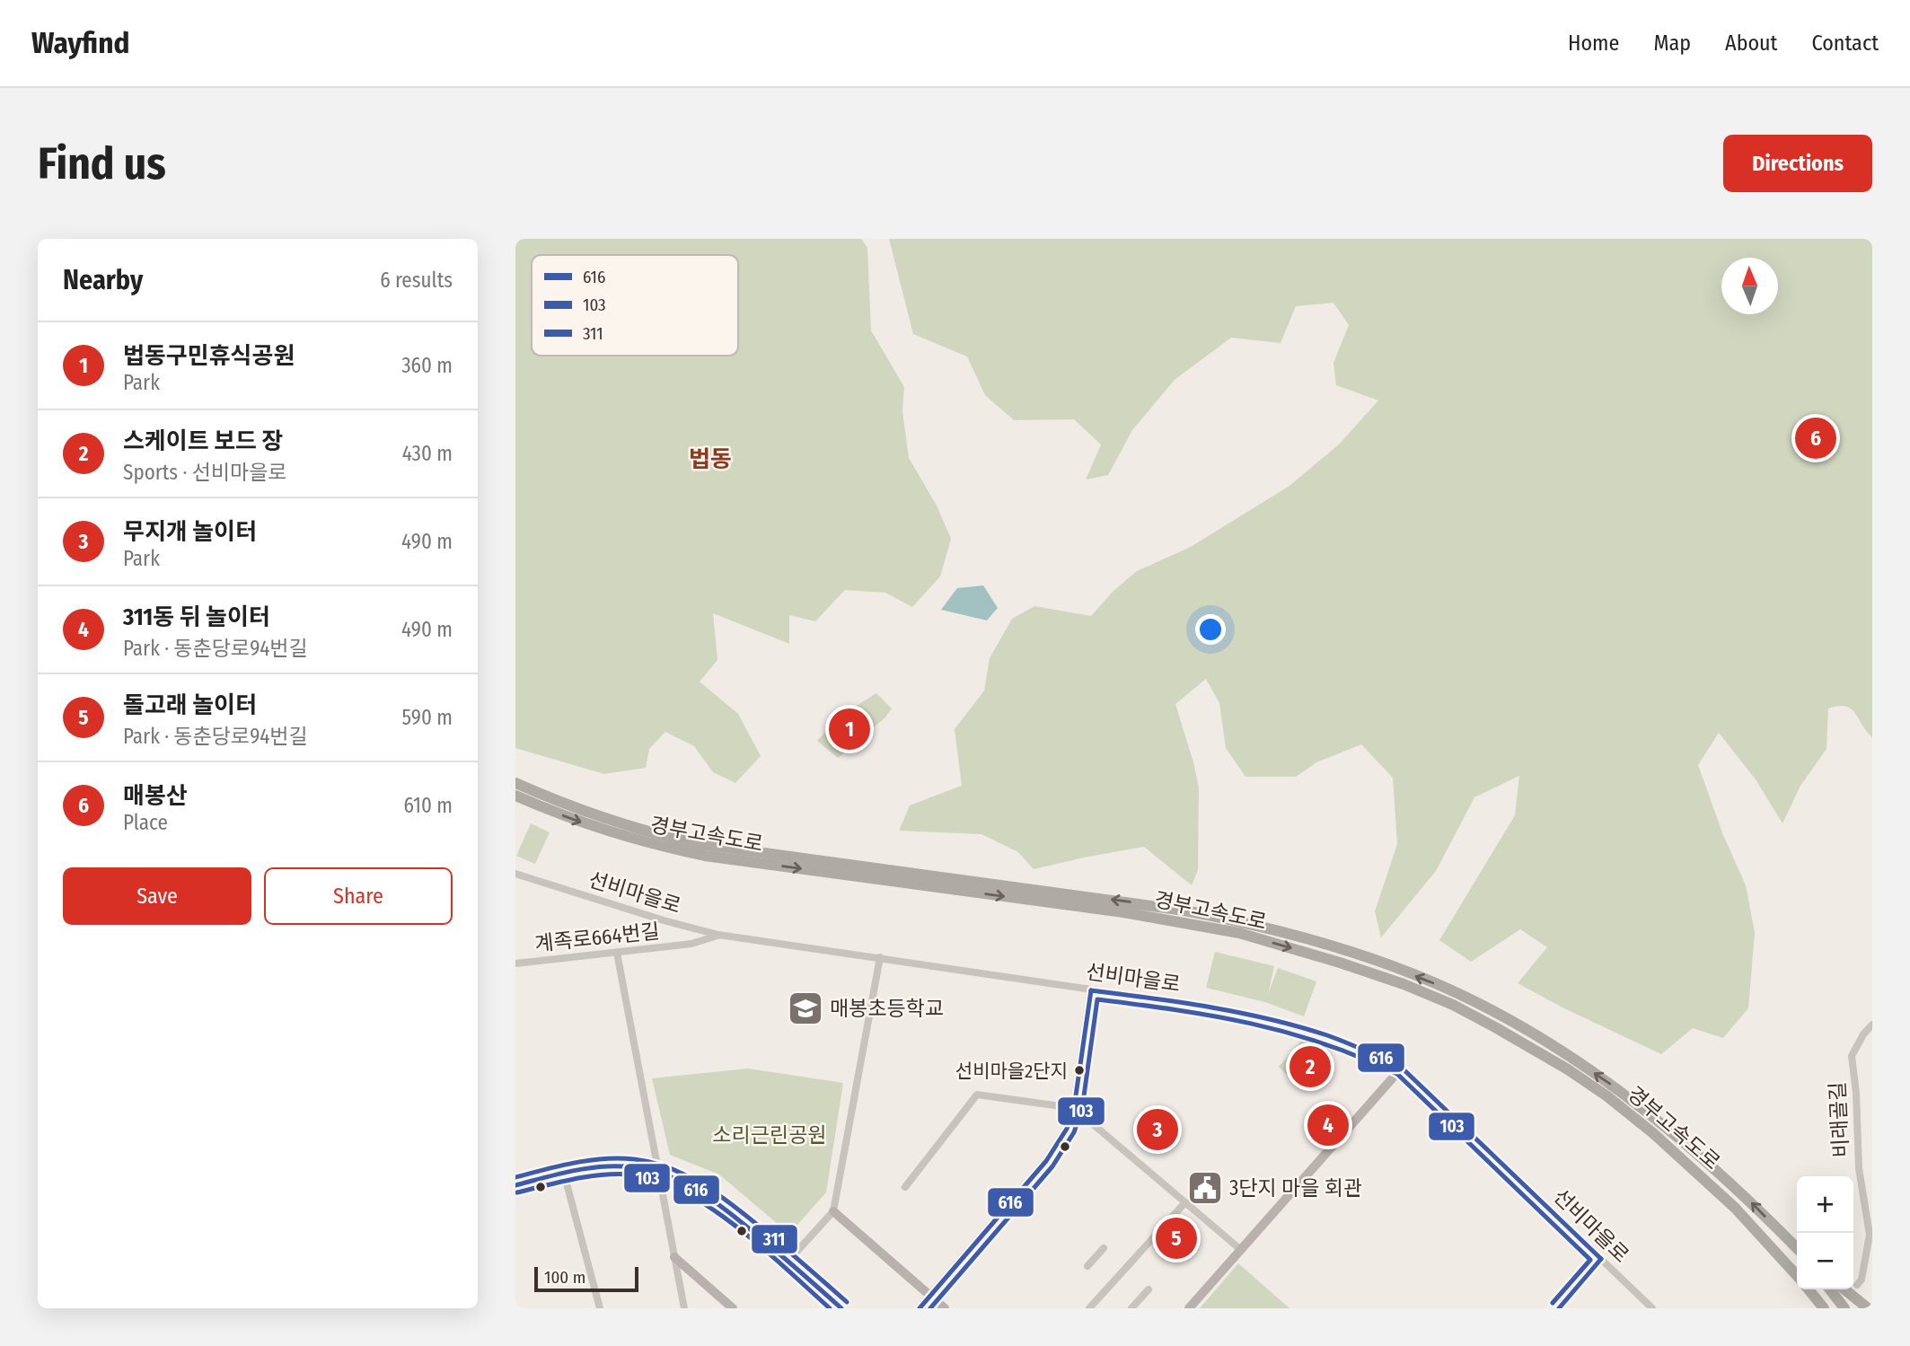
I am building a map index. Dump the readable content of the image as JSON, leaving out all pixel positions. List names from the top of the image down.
{
  "streets": {
    "highway": ["경부고속도로"],
    "street": ["선비마을로", "계족로664번길", "비래골길"]
  },
  "crossings": [
    ["선비마을로", "계족로664번길"]
  ],
  "districts": ["법동"],
  "parks": ["소리근린공원"],
  "places": {
    "school or university": ["매봉초등학교"],
    "other": ["선비마을2단지"],
    "public building": ["3단지 마을 회관"]
  },
  "lines": ["transit line 616", "transit line 103", "transit line 311"],
  "legend": ["616", "103", "311"],
  "scale_bar": "100 m",
  "north": "top",
  "page": {
    "header": "Wayfind",
    "nav": [
      "Home",
      "Map",
      "About",
      "Contact"
    ],
    "buttons": [
      "Directions",
      ["Save", "Share"]
    ],
    "title": "Find us",
    "heading": ["Nearby", "6 results"],
    "list": [
      {
        "mark": "1",
        "name": "법동구민휴식공원",
        "note": "Park",
        "value": "360 m"
      },
      {
        "mark": "2",
        "name": "스케이트 보드 장",
        "note": "Sports · 선비마을로",
        "value": "430 m"
      },
      {
        "mark": "3",
        "name": "무지개 놀이터",
        "note": "Park",
        "value": "490 m"
      },
      {
        "mark": "4",
        "name": "311동 뒤 놀이터",
        "note": "Park · 동춘당로94번길",
        "value": "490 m"
      },
      {
        "mark": "5",
        "name": "돌고래 놀이터",
        "note": "Park · 동춘당로94번길",
        "value": "590 m"
      },
      {
        "mark": "6",
        "name": "매봉산",
        "note": "Place",
        "value": "610 m"
      }
    ],
    "pins": [
      "6",
      "1",
      "2",
      "4",
      "3",
      "5"
    ],
    "map_buttons": ["+", "−"],
    "scale": "100 m"
  }
}
